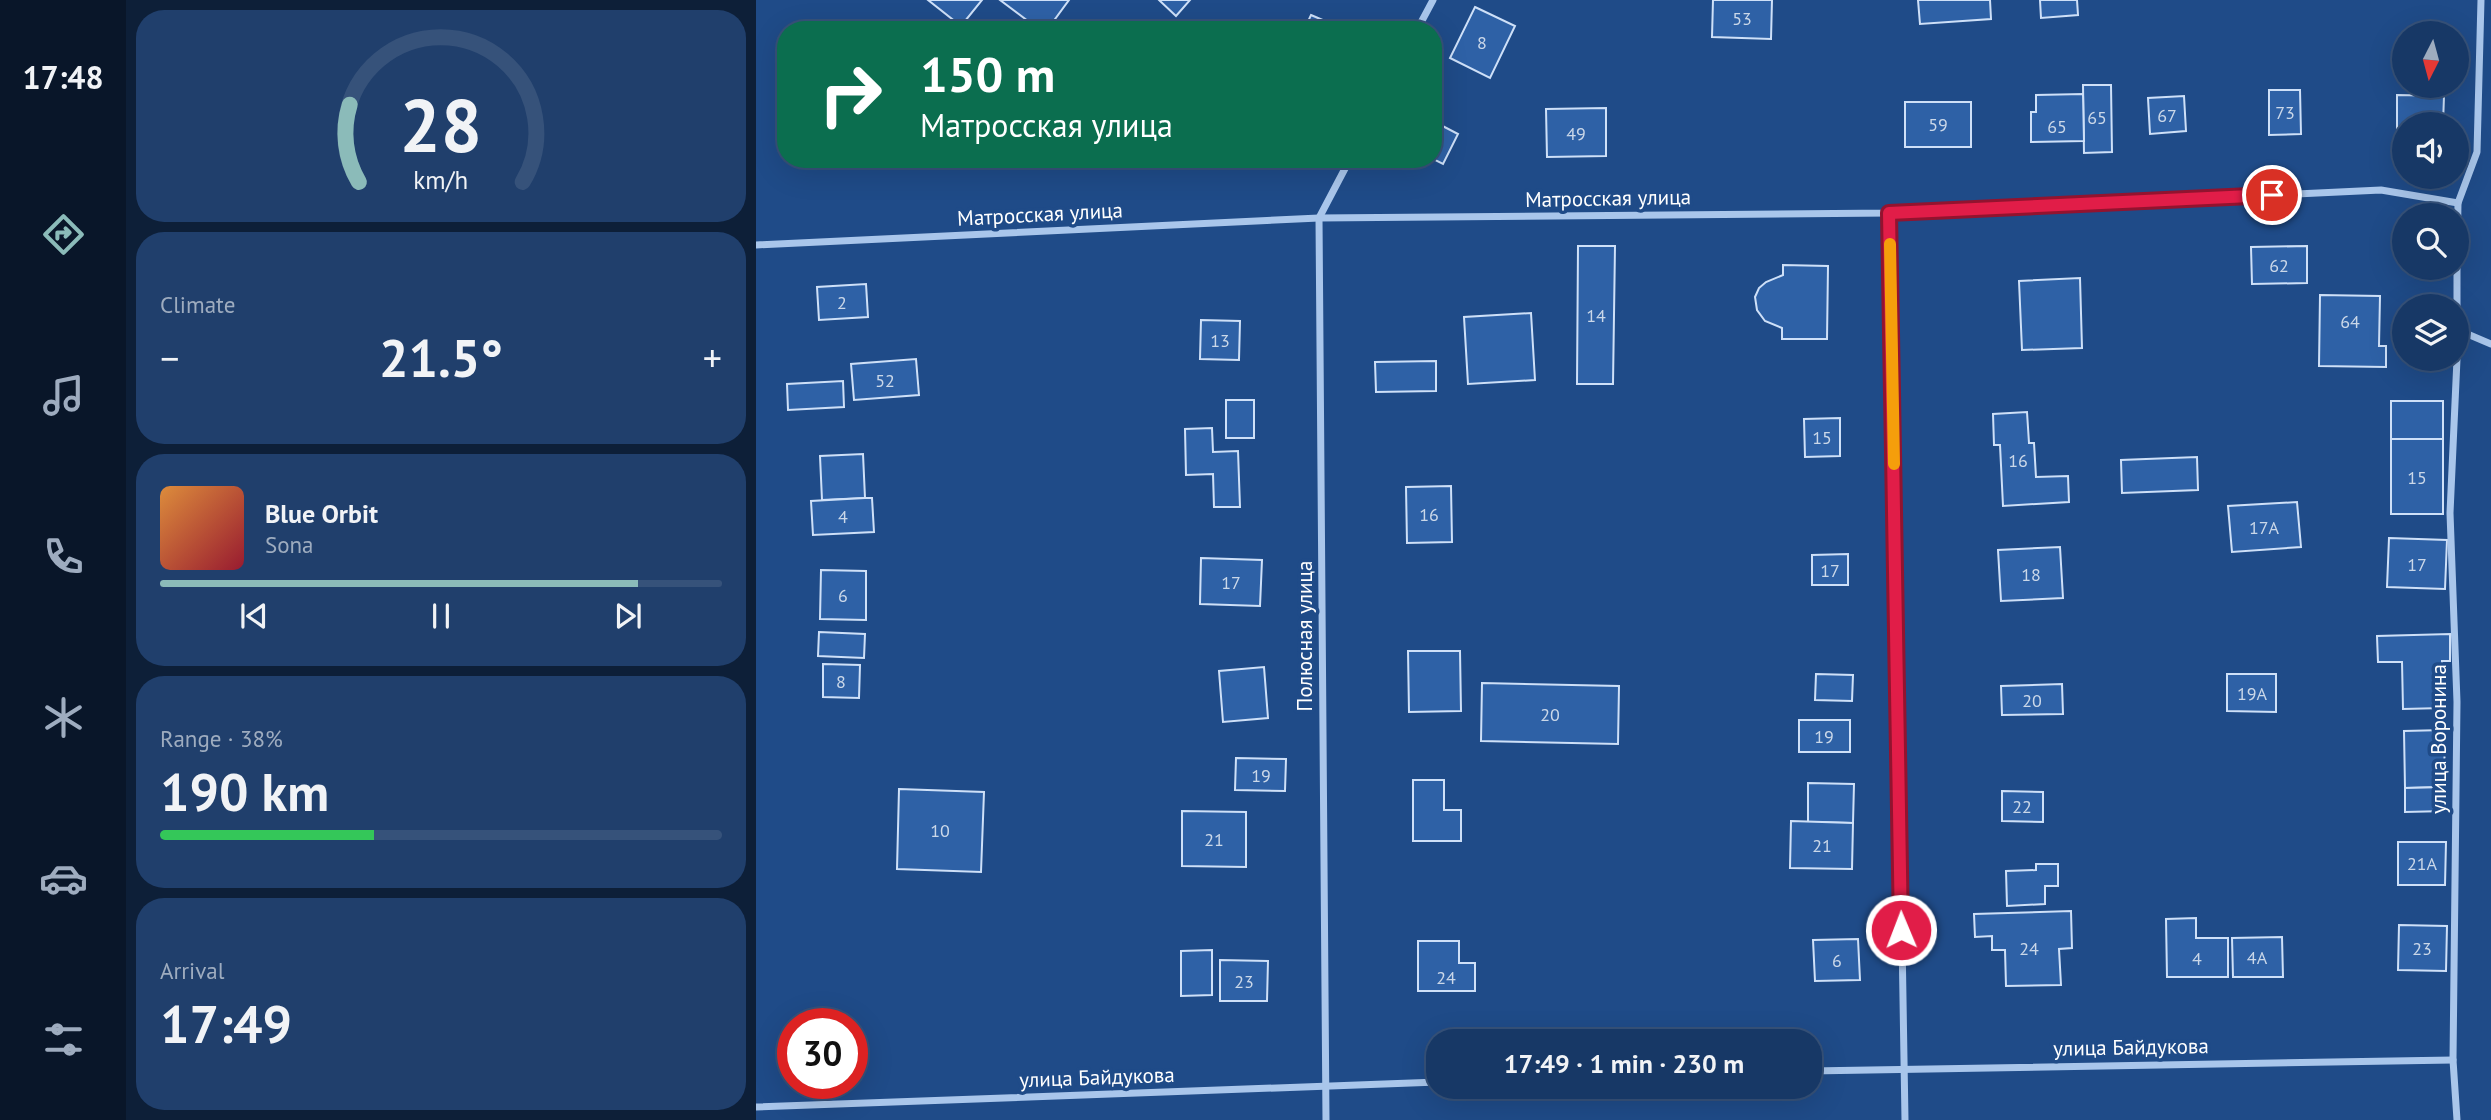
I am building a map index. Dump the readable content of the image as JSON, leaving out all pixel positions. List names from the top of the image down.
{
  "streets": {
    "street": [
      "Матросская улица",
      "Полюсная улица",
      "улица Воронина",
      "улица Байдукова"
    ]
  },
  "crossings": [
    ["Матросская улица", "Полюсная улица"],
    ["Матросская улица", "улица Воронина"],
    ["Полюсная улица", "улица Байдукова"],
    ["улица Воронина", "улица Байдукова"]
  ],
  "house_numbers": [
    "53",
    "8",
    "73",
    "67",
    "65",
    "59",
    "65",
    "49",
    "62",
    "2",
    "14",
    "64",
    "13",
    "52",
    "15",
    "16",
    "15",
    "16",
    "4",
    "17А",
    "17",
    "17",
    "18",
    "17",
    "6",
    "8",
    "19А",
    "20",
    "20",
    "19",
    "19",
    "22",
    "10",
    "21",
    "21",
    "21А",
    "24",
    "23",
    "4А",
    "4",
    "6",
    "24",
    "23"
  ],
  "north": "bottom",
  "page": {
    "tabs": "17:48",
    "turn": ["150 m", "Матросская улица"],
    "tile": [
      "Climate",
      ["Range · 38%", "190 km"],
      ["Arrival", "17:49"]
    ],
    "heat": ["−", "21.5°", "+"],
    "song": ["Blue Orbit", "Sona"],
    "limit": "30",
    "trip": "17:49 · 1 min · 230 m",
    "gauge": ["28", "km/h"]
  }
}
